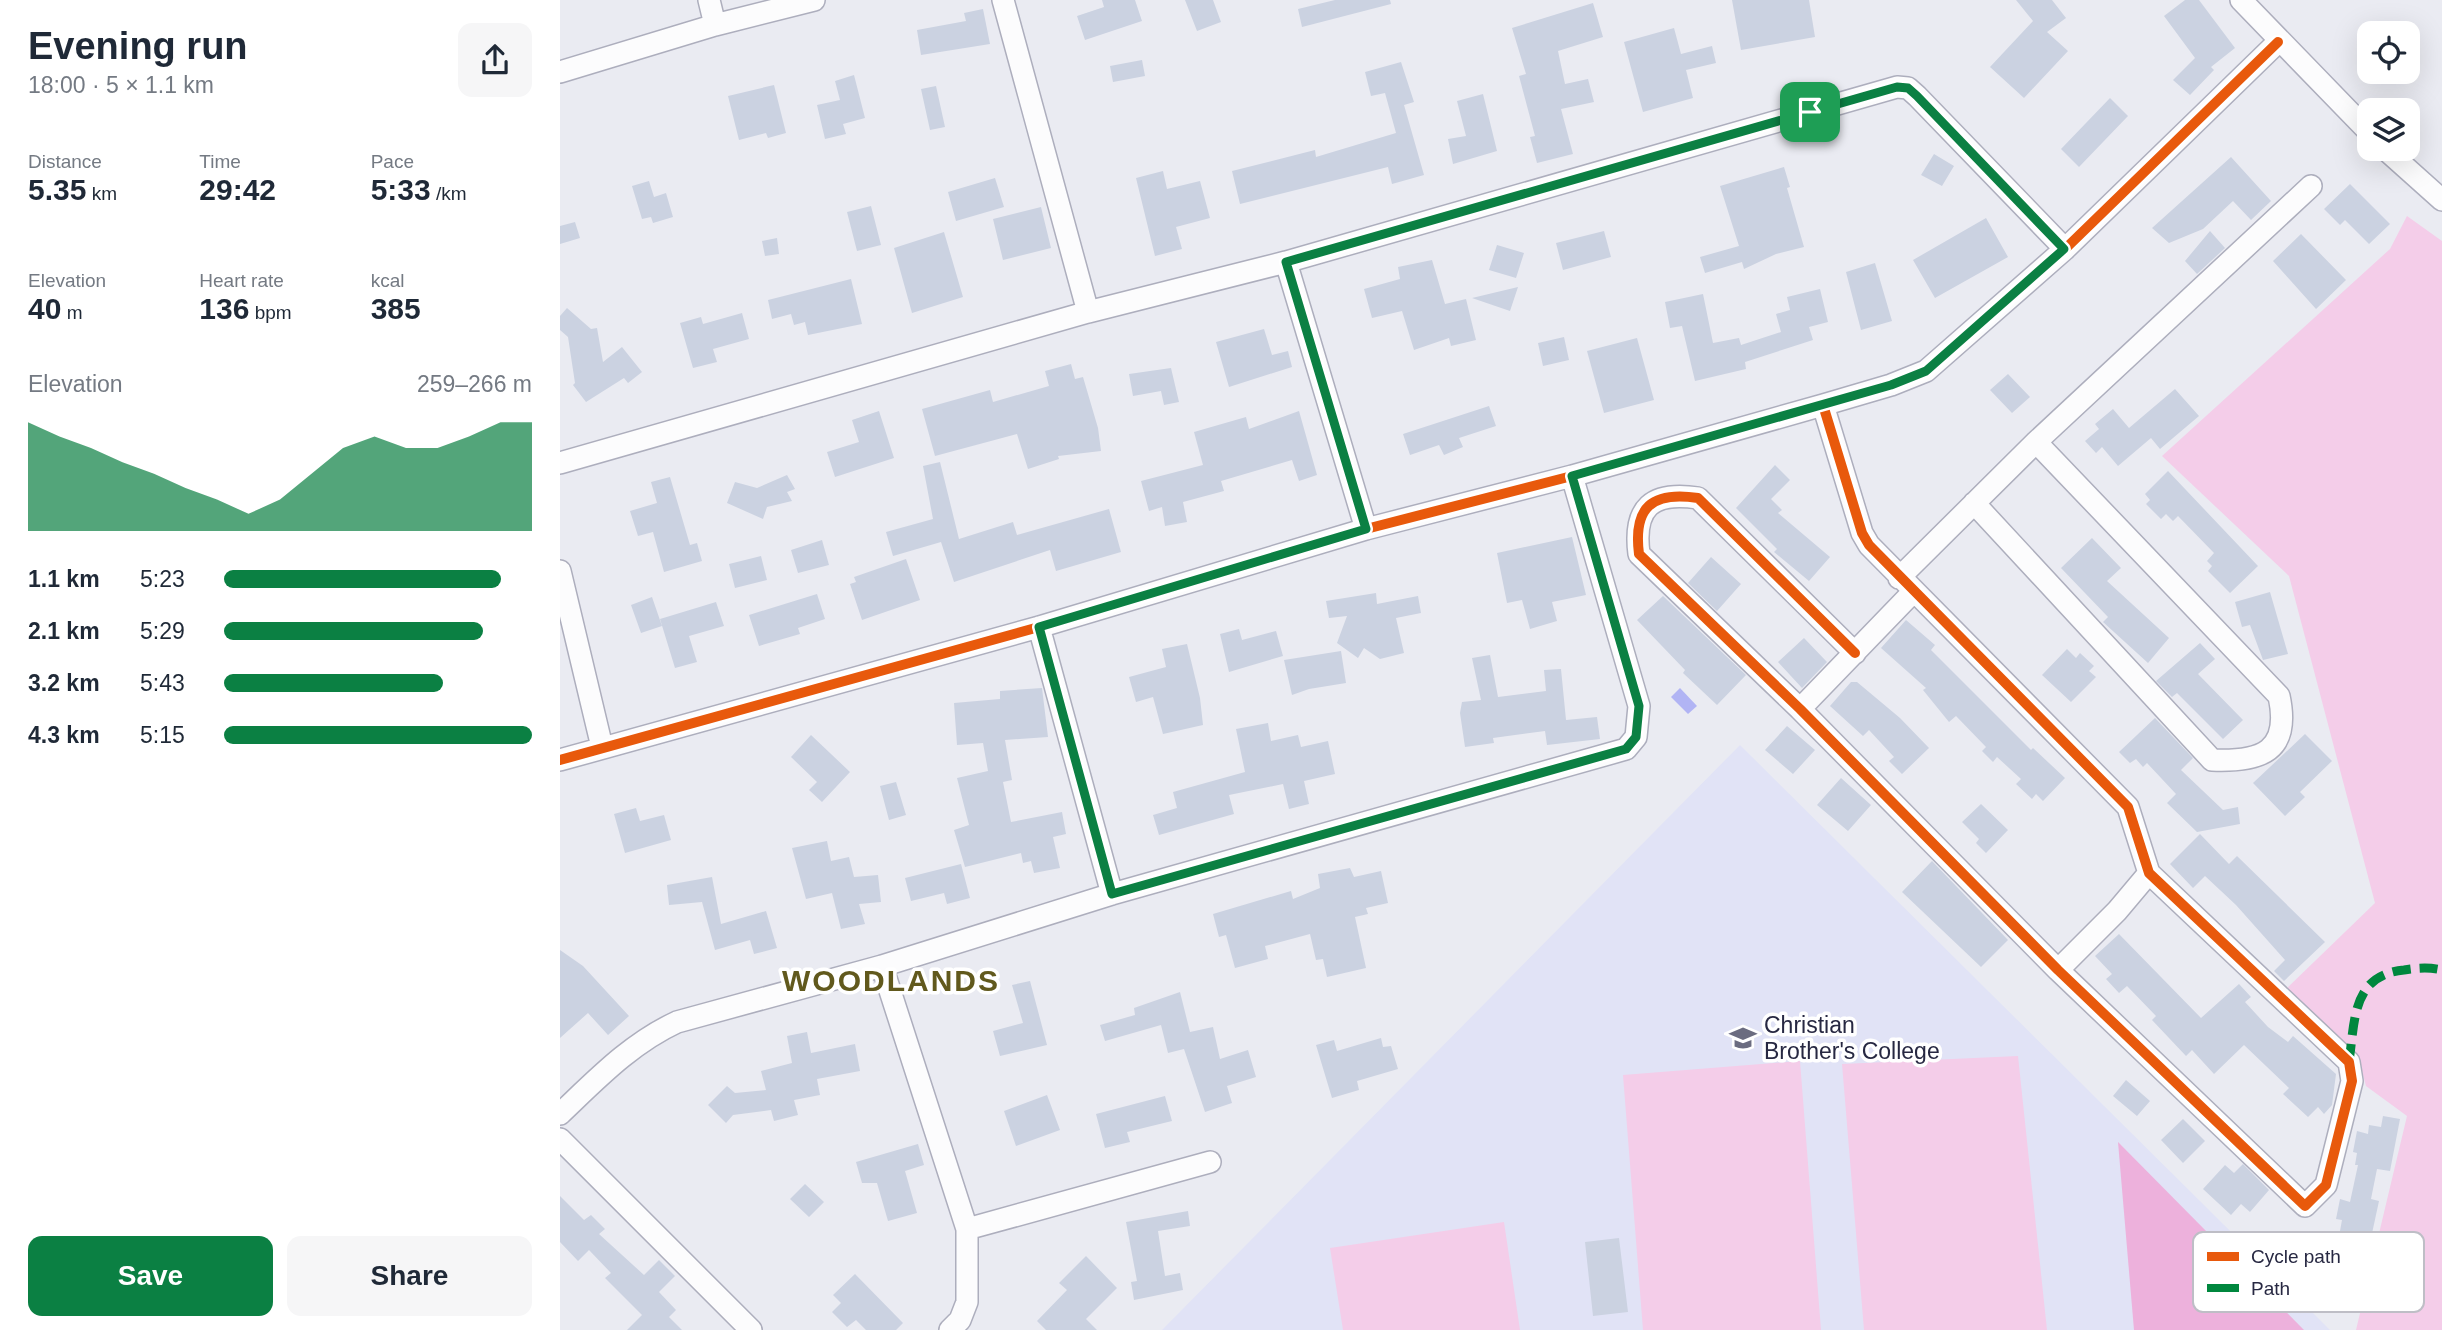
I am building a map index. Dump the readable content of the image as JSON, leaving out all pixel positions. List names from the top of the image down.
{
  "districts": ["WOODLANDS"],
  "places": {
    "school or university": ["Christian Brother's College"]
  },
  "legend": ["Cycle path", "Path"],
  "page": {
    "heading": ["Evening run", "18:00 · 5 × 1.1 km"],
    "stats": [
      ["Distance", "5.35 km"],
      ["Time", "29:42"],
      ["Pace", "5:33 /km"],
      ["Elevation", "40 m"],
      ["Heart rate", "136 bpm"],
      ["kcal", "385"]
    ],
    "chart": ["Elevation", "259–266 m"],
    "list": [
      {
        "name": "1.1 km",
        "note": "5:23"
      },
      {
        "name": "2.1 km",
        "note": "5:29"
      },
      {
        "name": "3.2 km",
        "note": "5:43"
      },
      {
        "name": "4.3 km",
        "note": "5:15"
      }
    ],
    "buttons": ["Save", "Share"]
  }
}
